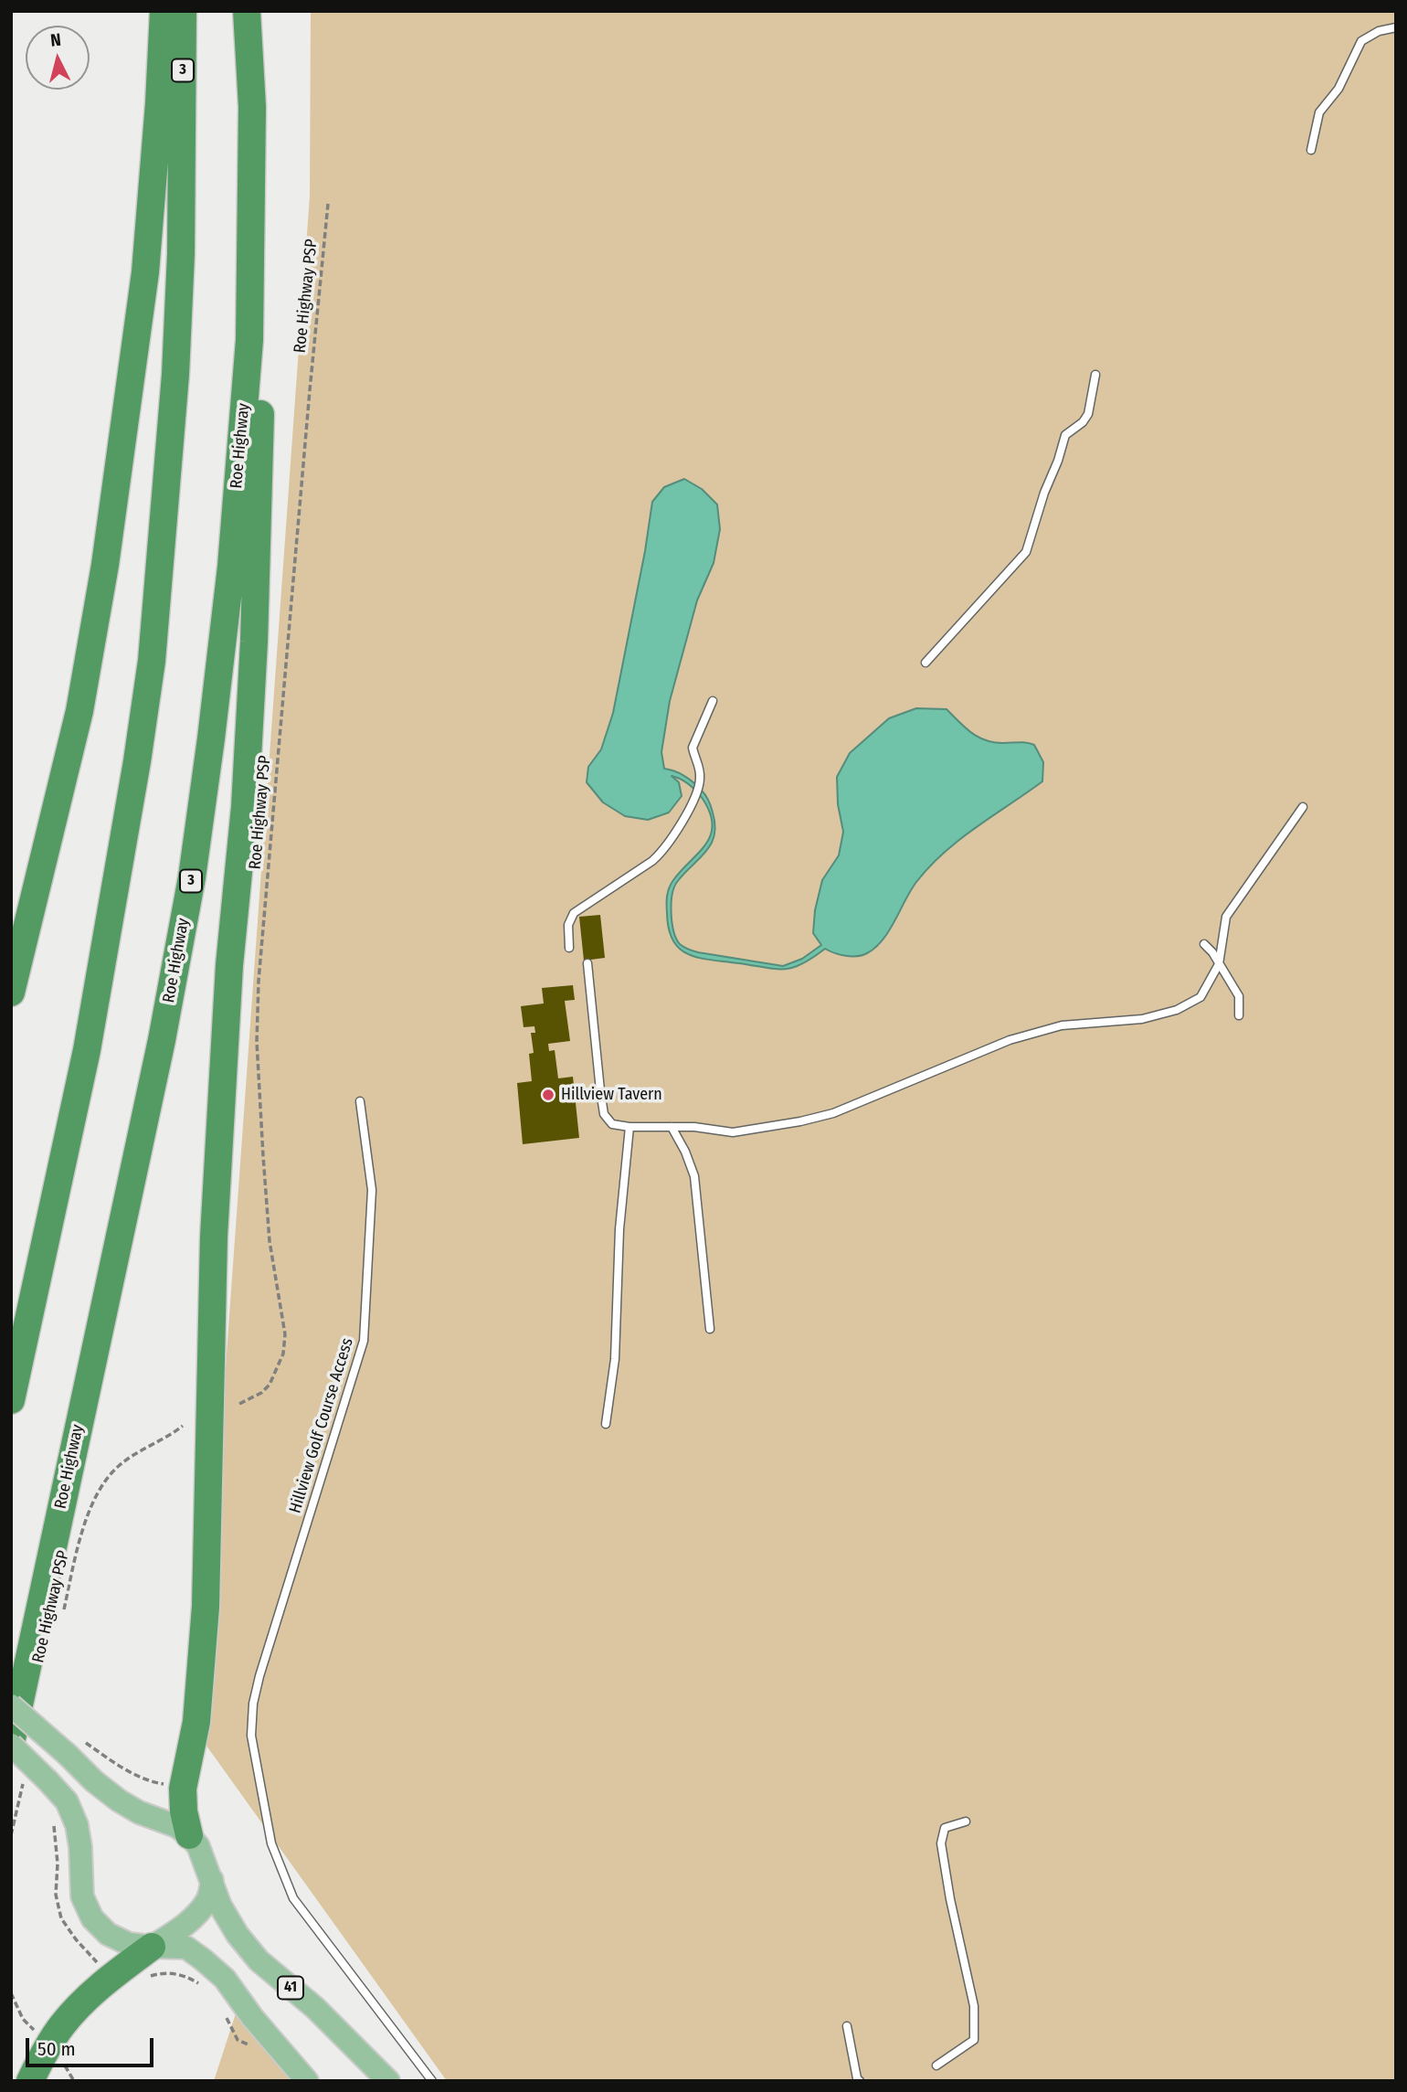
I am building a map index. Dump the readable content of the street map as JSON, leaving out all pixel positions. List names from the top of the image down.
{
  "streets": {
    "highway": ["3", "Roe Highway"],
    "main road": ["41"],
    "lane": ["Hillview Golf Course Access"],
    "path": ["Roe Highway PSP"]
  },
  "places": ["Hillview Tavern"],
  "scale_bar": "50 m",
  "north": "top"
}
